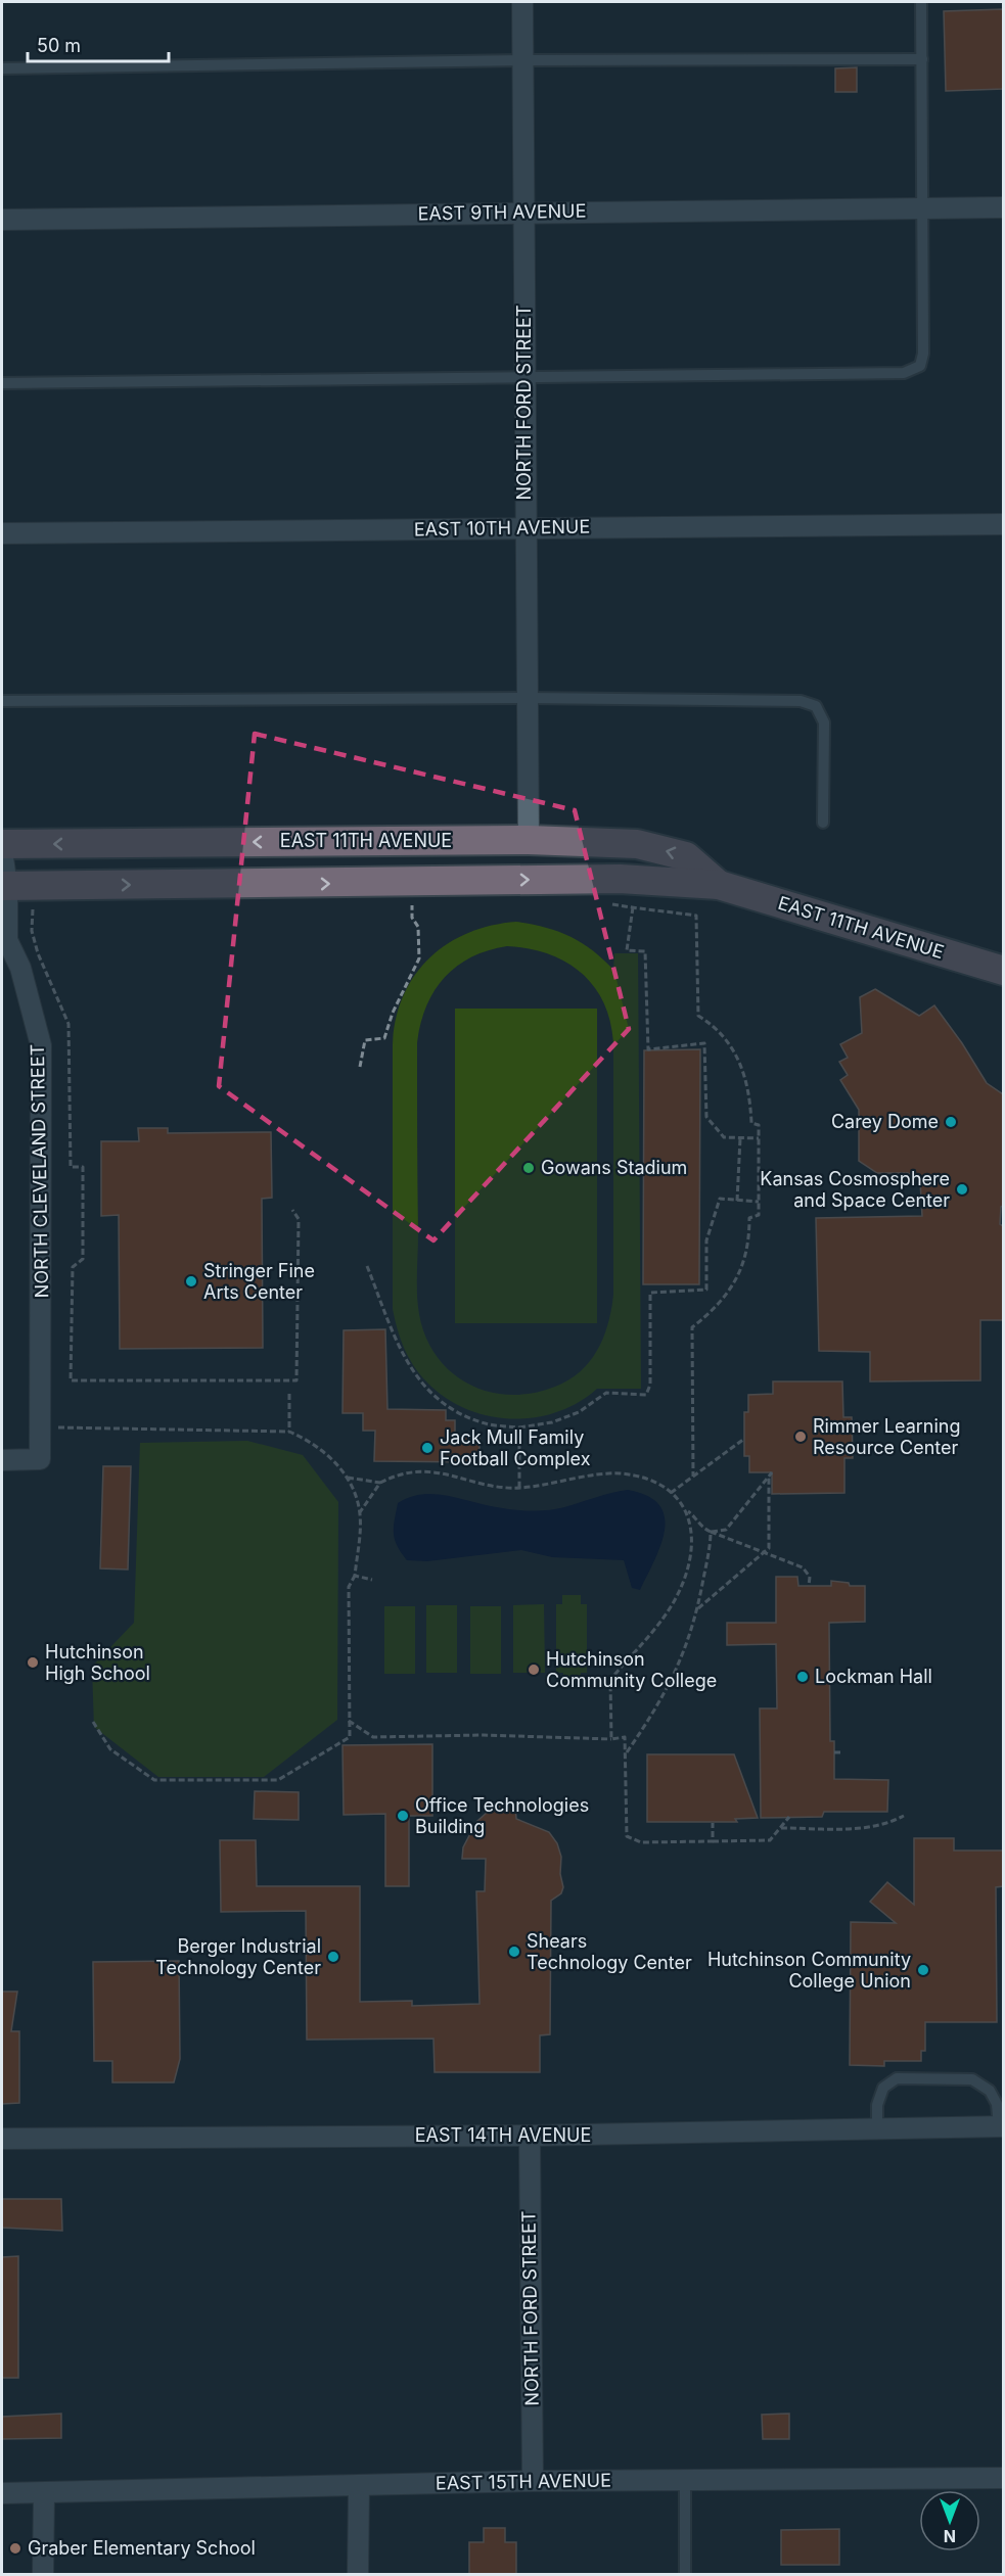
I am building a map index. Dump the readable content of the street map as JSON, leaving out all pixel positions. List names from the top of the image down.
{
  "streets": {
    "street": [
      "EAST 9TH AVENUE",
      "NORTH FORD STREET",
      "EAST 10TH AVENUE",
      "EAST 11TH AVENUE",
      "NORTH CLEVELAND STREET",
      "EAST 14TH AVENUE",
      "EAST 15TH AVENUE"
    ]
  },
  "crossings": [
    ["EAST 9TH AVENUE", "NORTH FORD STREET"],
    ["NORTH FORD STREET", "EAST 10TH AVENUE"],
    ["NORTH FORD STREET", "EAST 11TH AVENUE"],
    ["NORTH FORD STREET", "EAST 14TH AVENUE"],
    ["NORTH FORD STREET", "EAST 15TH AVENUE"],
    ["EAST 11TH AVENUE", "NORTH CLEVELAND STREET"]
  ],
  "places": [
    "Carey Dome",
    "Gowans Stadium",
    "Kansas Cosmosphere and Space Center",
    "Stringer Fine Arts Center",
    "Rimmer Learning Resource Center",
    "Jack Mull Family Football Complex",
    "Hutchinson High School",
    "Hutchinson Community College",
    "Lockman Hall",
    "Office Technologies Building",
    "Shears Technology Center",
    "Berger Industrial Technology Center",
    "Hutchinson Community College Union",
    "Graber Elementary School"
  ],
  "scale_bar": "50 m",
  "north": "bottom"
}
